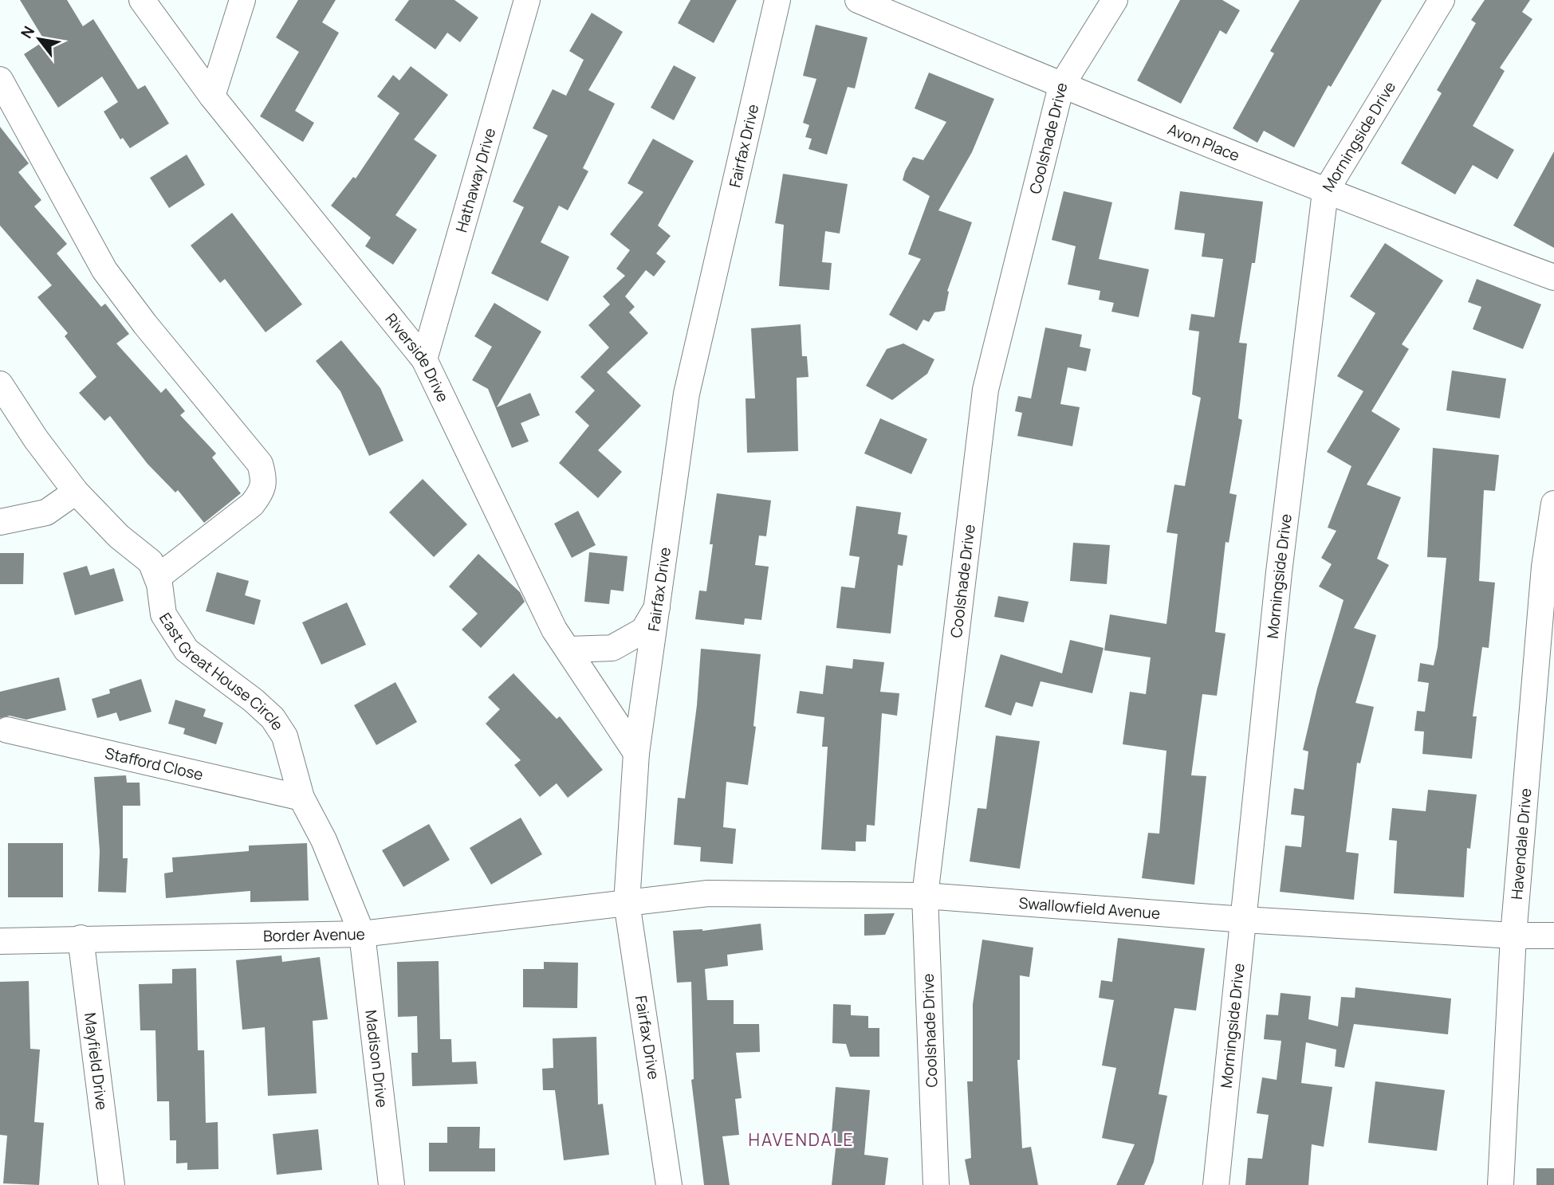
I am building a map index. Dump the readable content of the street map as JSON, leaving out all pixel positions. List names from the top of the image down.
{
  "streets": {
    "street": [
      "Morningside Drive",
      "Coolshade Drive",
      "Avon Place",
      "Fairfax Drive",
      "Hathaway Drive",
      "Riverside Drive",
      "East Great House Circle",
      "Stafford Close",
      "Havendale Drive",
      "Swallowfield Avenue",
      "Border Avenue",
      "Madison Drive",
      "Mayfield Drive"
    ]
  },
  "crossings": [
    ["Morningside Drive", "Avon Place"],
    ["Morningside Drive", "Swallowfield Avenue"],
    ["Coolshade Drive", "Avon Place"],
    ["Coolshade Drive", "Swallowfield Avenue"],
    ["Fairfax Drive", "Riverside Drive"],
    ["Fairfax Drive", "Swallowfield Avenue"],
    ["Fairfax Drive", "Border Avenue"],
    ["Hathaway Drive", "Riverside Drive"],
    ["East Great House Circle", "Stafford Close"],
    ["East Great House Circle", "Border Avenue"],
    ["East Great House Circle", "Madison Drive"],
    ["Havendale Drive", "Swallowfield Avenue"],
    ["Swallowfield Avenue", "Border Avenue"],
    ["Border Avenue", "Madison Drive"],
    ["Border Avenue", "Mayfield Drive"]
  ],
  "districts": ["HAVENDALE"],
  "north": "top left"
}
